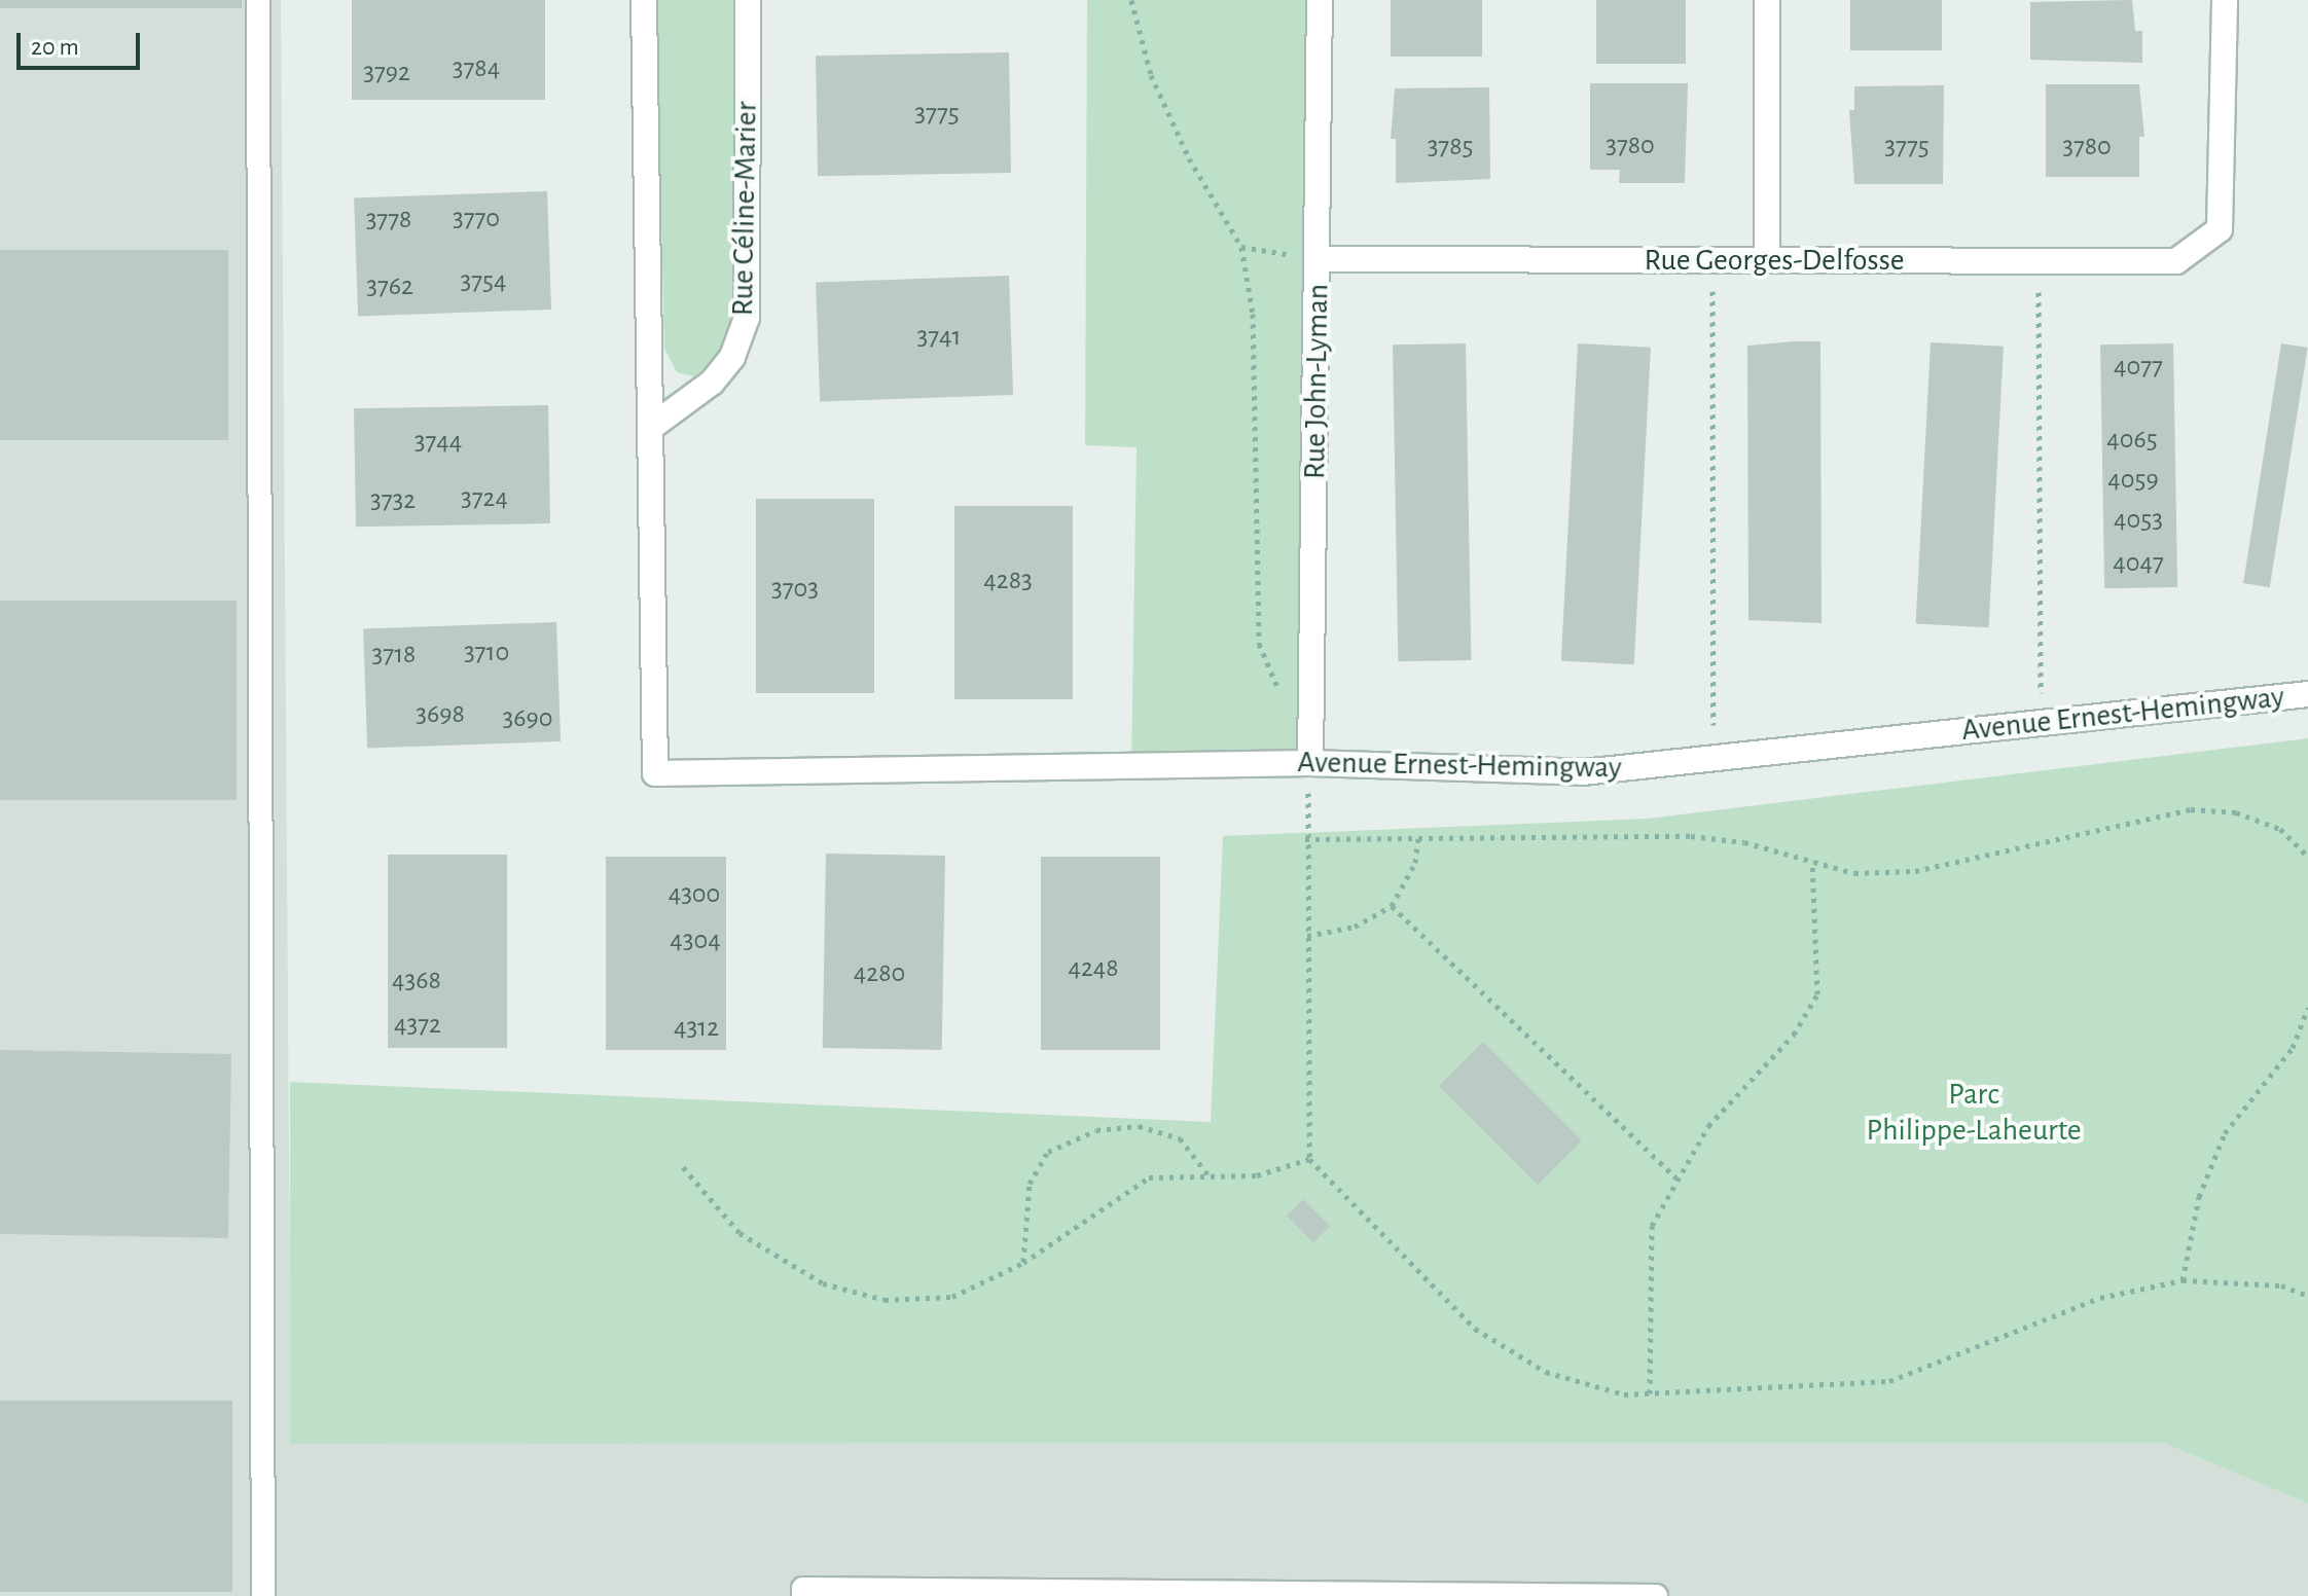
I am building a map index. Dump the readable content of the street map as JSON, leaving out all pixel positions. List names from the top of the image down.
{
  "streets": {
    "street": [
      "Rue Céline-Marier",
      "Rue Georges-Delfosse",
      "Rue John-Lyman",
      "Avenue Ernest-Hemingway"
    ]
  },
  "crossings": [
    ["Rue Céline-Marier", "Avenue Ernest-Hemingway"],
    ["Rue Georges-Delfosse", "Rue John-Lyman"],
    ["Rue John-Lyman", "Avenue Ernest-Hemingway"]
  ],
  "parks": ["Parc Philippe-Laheurte"],
  "house_numbers": [
    "3784",
    "3792",
    "3775",
    "3780",
    "3785",
    "3775",
    "3780",
    "3770",
    "3778",
    "3754",
    "3762",
    "3741",
    "4077",
    "4065",
    "3744",
    "4059",
    "3724",
    "3732",
    "4053",
    "4047",
    "4283",
    "3703",
    "3710",
    "3718",
    "3698",
    "3690",
    "4300",
    "4304",
    "4248",
    "4280",
    "4368",
    "4372",
    "4312"
  ],
  "scale_bar": "20 m"
}
